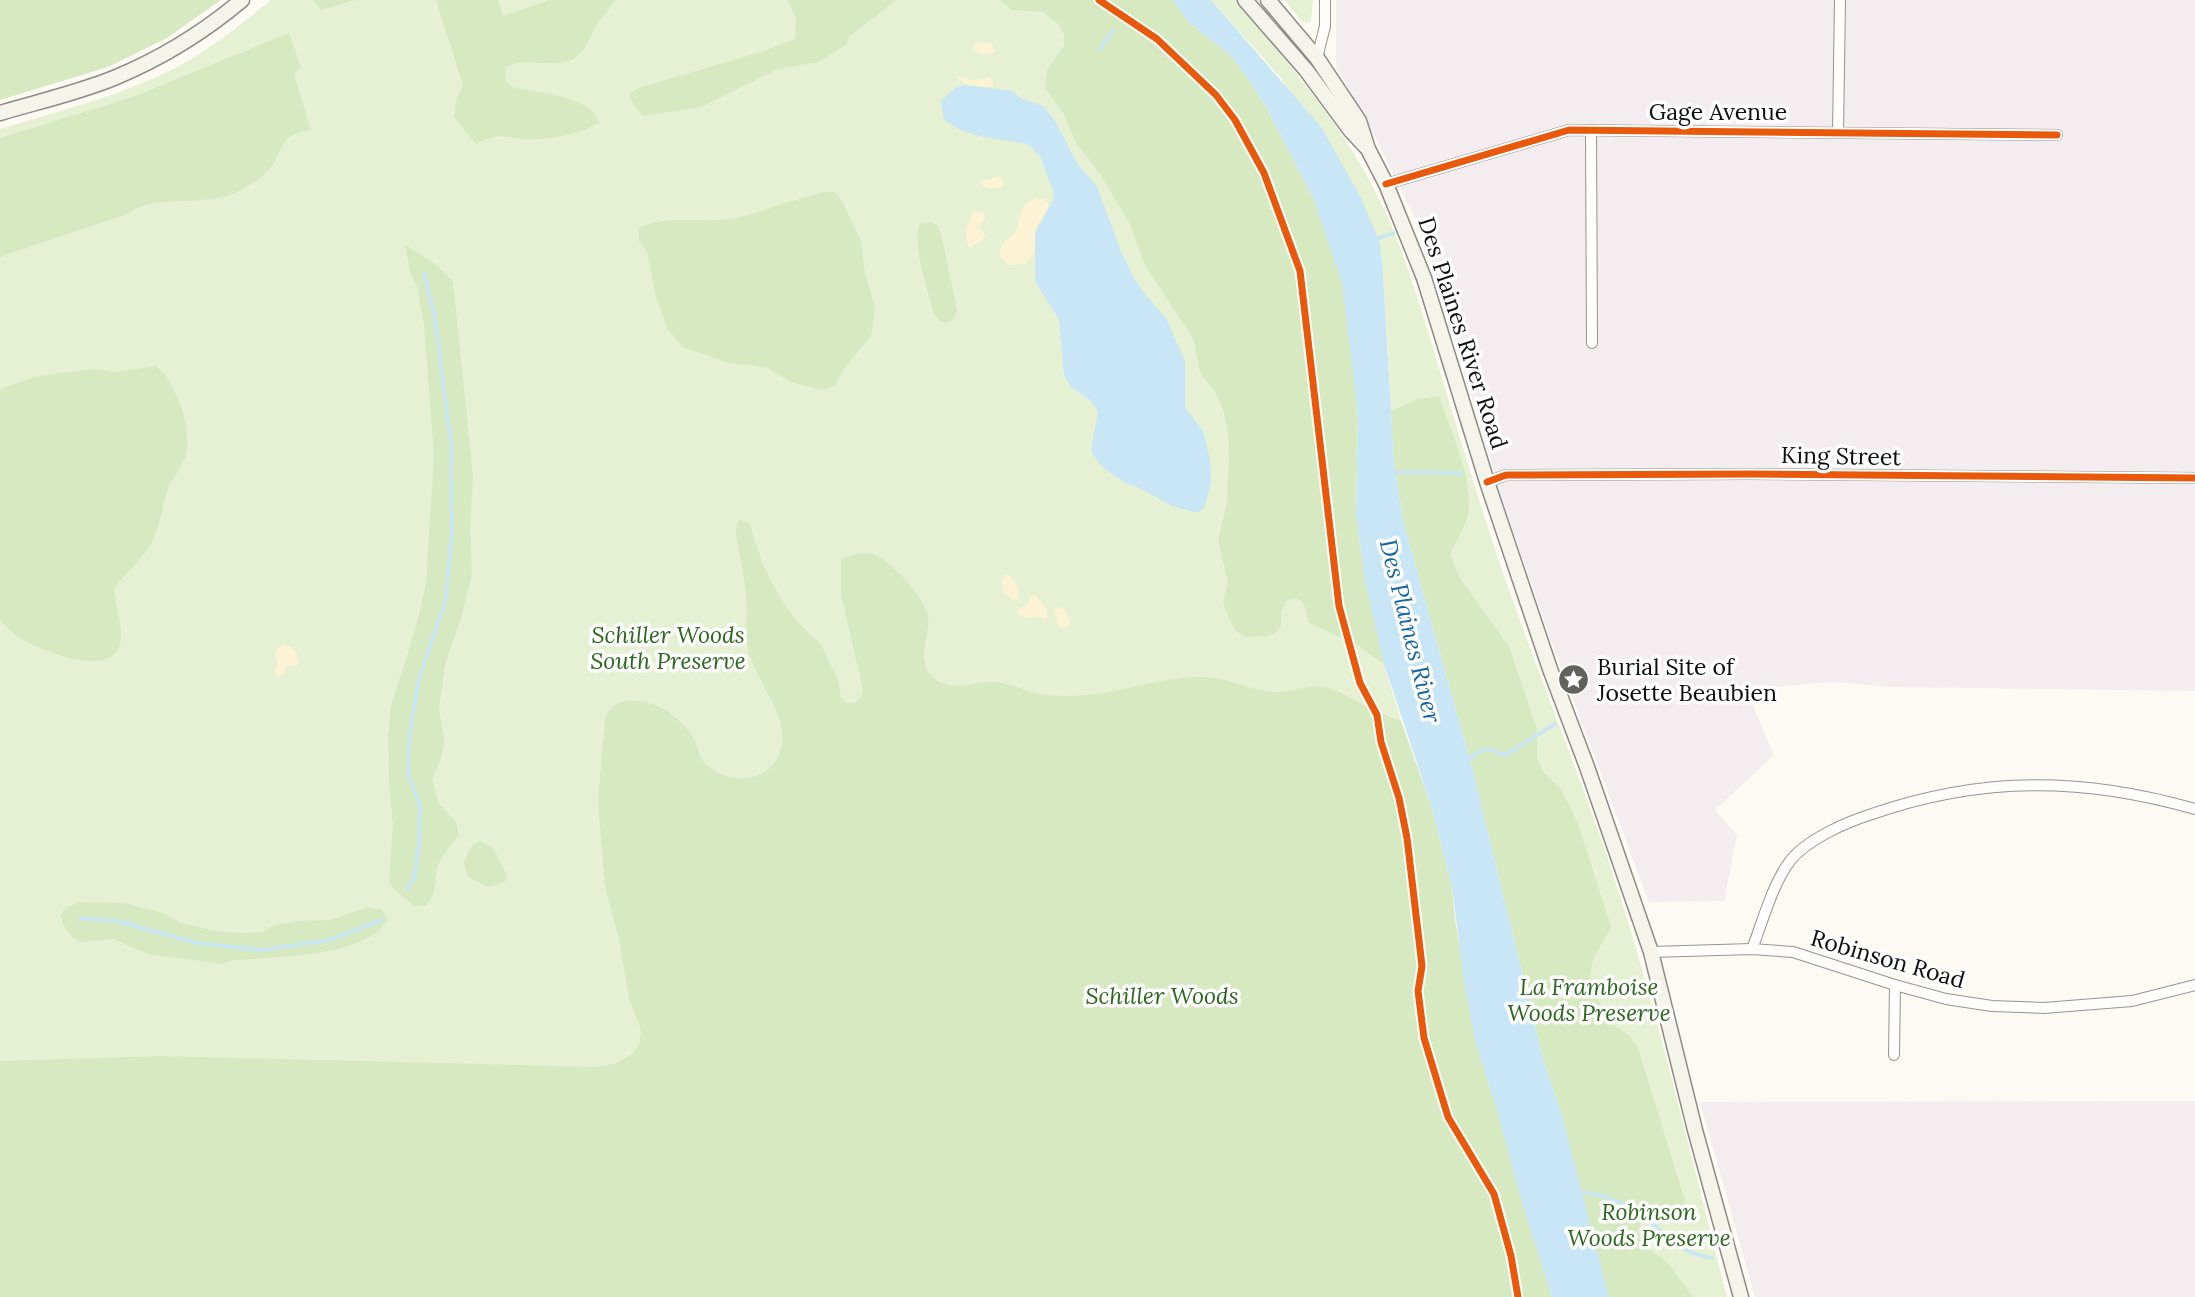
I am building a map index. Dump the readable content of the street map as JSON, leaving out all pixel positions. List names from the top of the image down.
{
  "streets": {
    "main road": ["Des Plaines River Road"],
    "street": ["Gage Avenue", "King Street", "Robinson Road"]
  },
  "crossings": [
    ["Gage Avenue", "Des Plaines River Road"],
    ["Des Plaines River Road", "King Street"],
    ["Des Plaines River Road", "Robinson Road"]
  ],
  "water": ["Des Plaines River"],
  "parks": [
    "Schiller Woods South Preserve",
    "La Framboise Woods Preserve",
    "Schiller Woods",
    "Robinson Woods Preserve"
  ],
  "places": {
    "place": ["Burial Site of Josette Beaubien"]
  }
}
